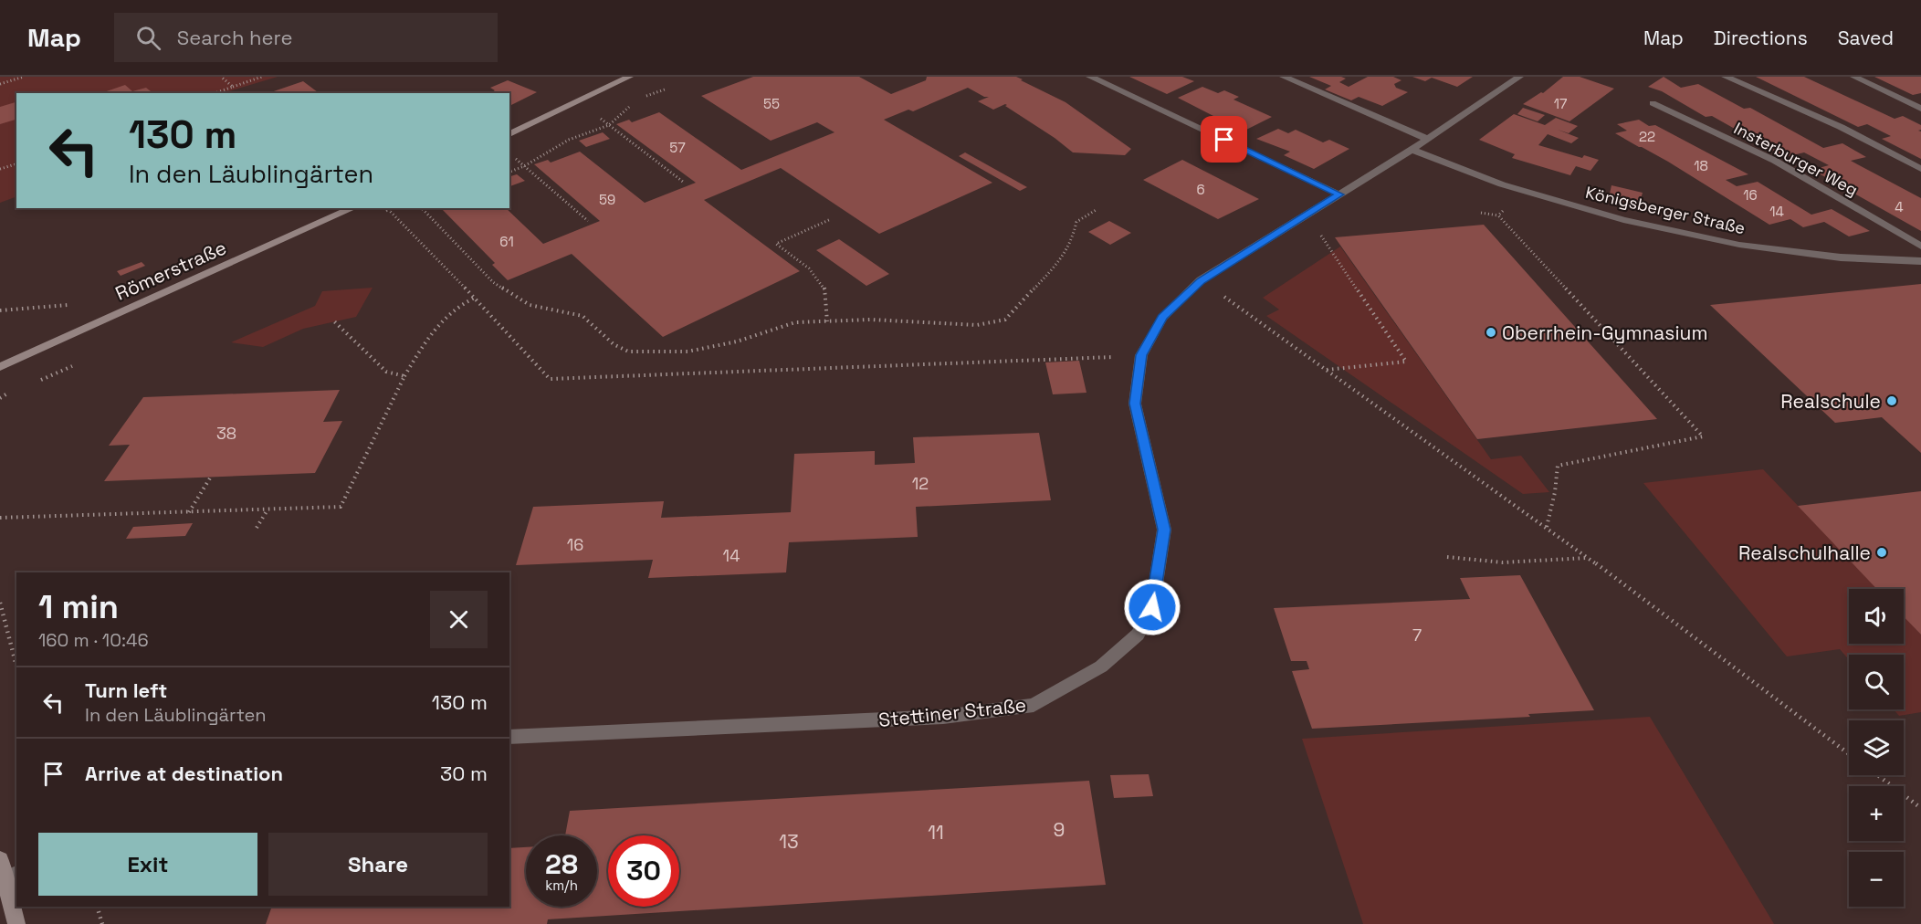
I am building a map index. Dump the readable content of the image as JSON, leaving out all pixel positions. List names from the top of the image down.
{
  "streets": {
    "street": [
      "Insterburger Weg",
      "Königsberger Straße",
      "Römerstraße",
      "Stettiner Straße"
    ]
  },
  "crossings": [
    ["Königsberger Straße", "Stettiner Straße"]
  ],
  "places": ["Oberrhein-Gymnasium", "Realschule", "Realschulhalle"],
  "house_numbers": [
    "55",
    "17",
    "22",
    "57",
    "18",
    "6",
    "16",
    "59",
    "4",
    "14",
    "61",
    "38",
    "12",
    "16",
    "14",
    "7",
    "9",
    "11",
    "13"
  ],
  "page": {
    "header": "Map",
    "search": "Search here",
    "nav": ["Map", "Directions", "Saved"],
    "turn": ["130 m", "In den Läublingärten"],
    "heading": ["1 min", "160 m · 10:46"],
    "map_buttons": ["+", "−"],
    "list": [
      {
        "name": "Turn left",
        "note": "In den Läublingärten",
        "value": "130 m"
      },
      {
        "name": "Arrive at destination",
        "value": "30 m"
      }
    ],
    "buttons": ["Exit", "Share"],
    "speed": "28 km/h",
    "limit": "30"
  }
}
